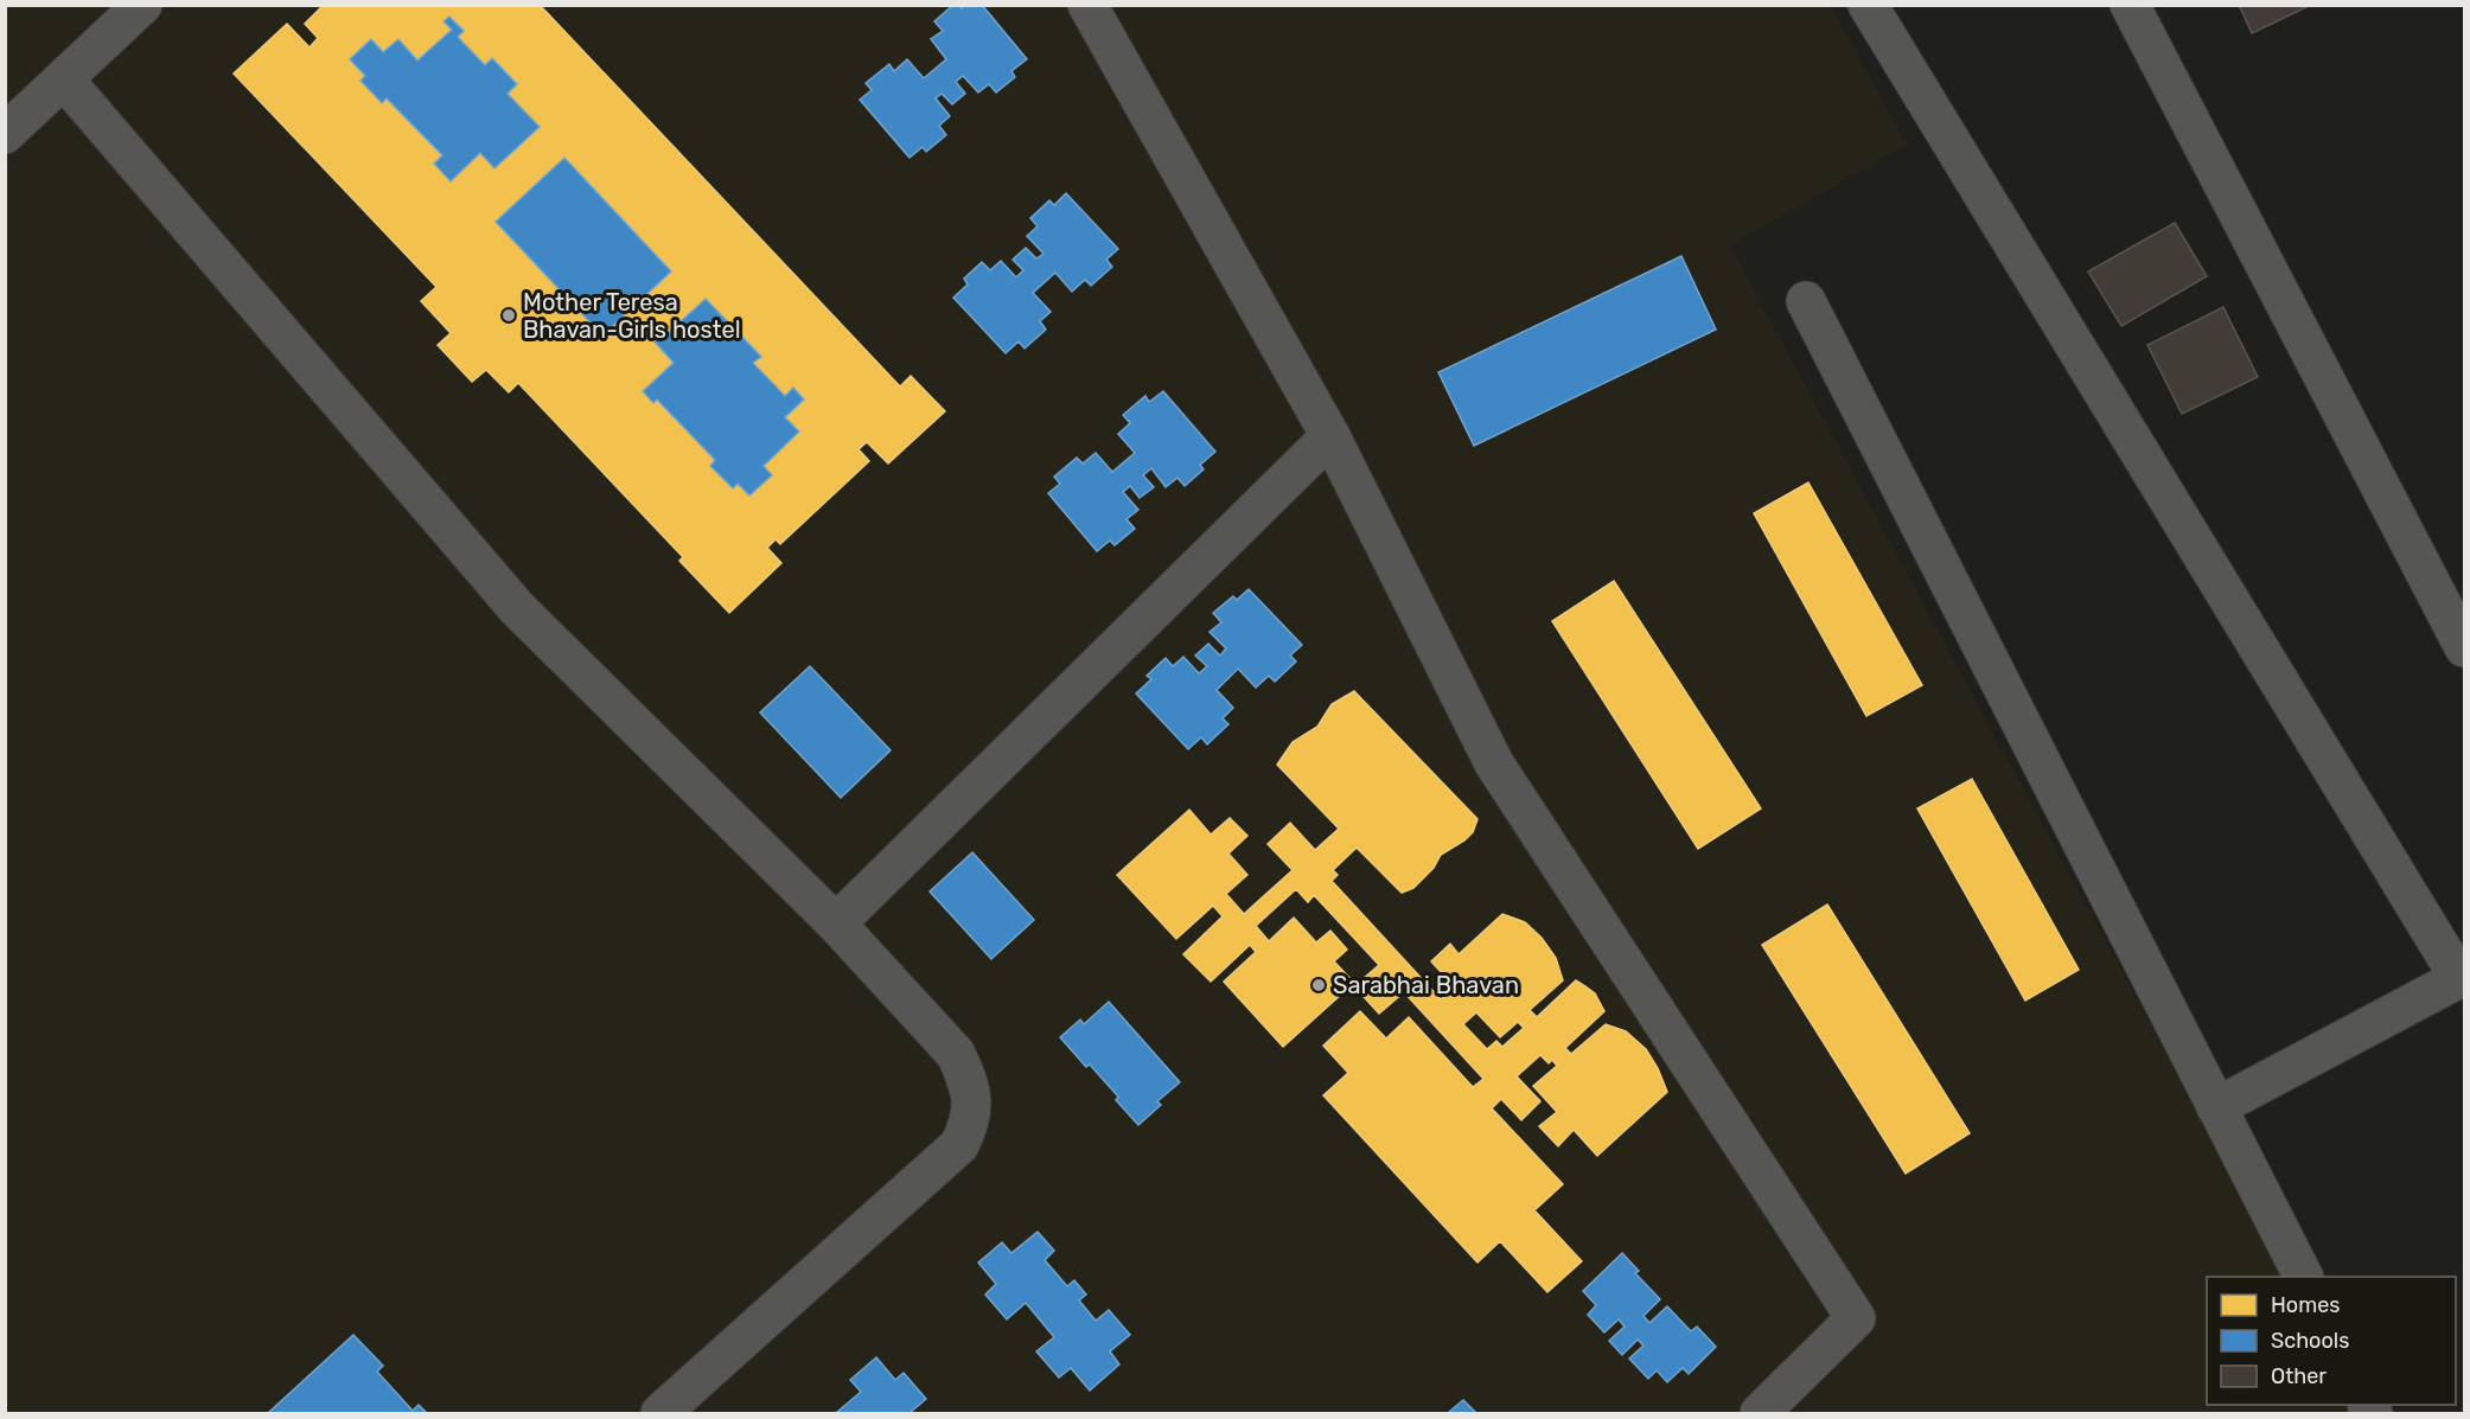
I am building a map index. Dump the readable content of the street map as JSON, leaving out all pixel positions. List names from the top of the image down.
{
  "places": ["Mother Teresa Bhavan-Girls hostel", "Sarabhai Bhavan"],
  "legend": ["Homes", "Schools", "Other"]
}
